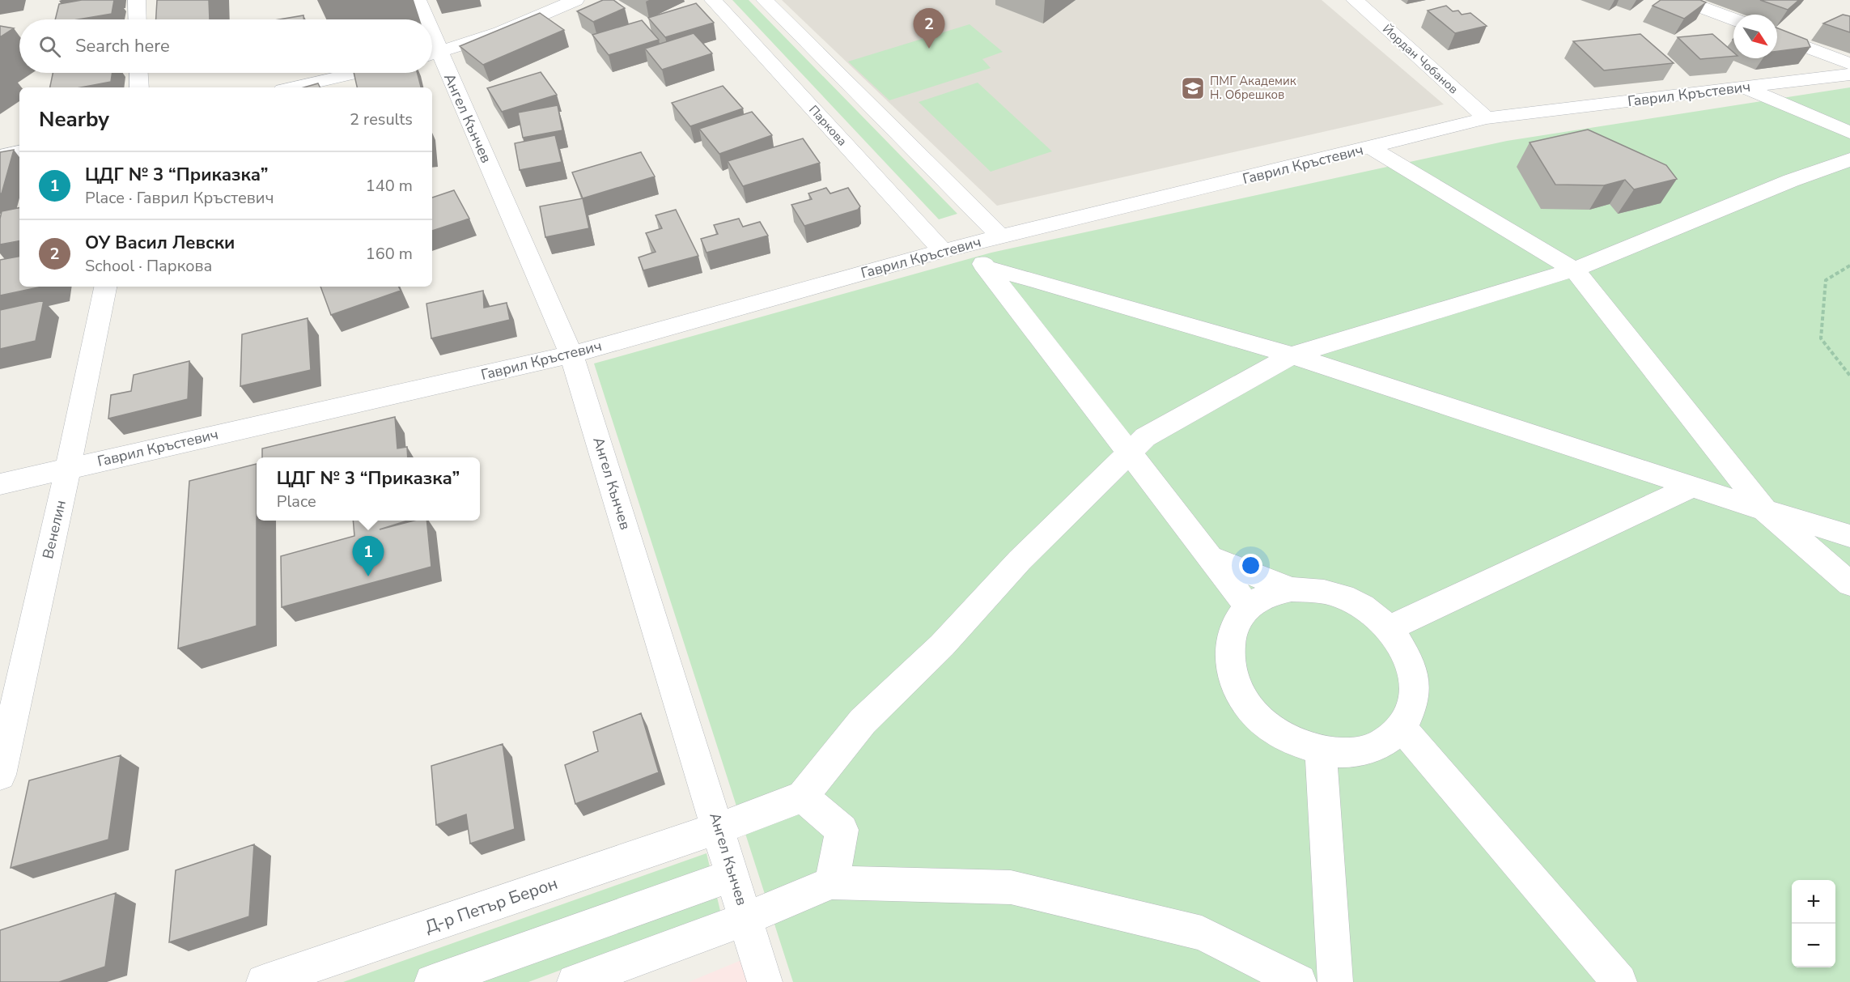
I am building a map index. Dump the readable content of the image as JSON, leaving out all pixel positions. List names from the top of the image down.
{
  "streets": {
    "street": [
      "Йордан Чобанов",
      "Гаврил Кръстевич",
      "Ангел Кънчев",
      "Паркова",
      "Венелин",
      "Д-р Петър Берон"
    ]
  },
  "crossings": [
    ["Йордан Чобанов", "Гаврил Кръстевич"],
    ["Гаврил Кръстевич", "Ангел Кънчев"],
    ["Гаврил Кръстевич", "Паркова"],
    ["Гаврил Кръстевич", "Венелин"],
    ["Ангел Кънчев", "Д-р Петър Берон"]
  ],
  "places": {
    "school or university": ["ПМГ Академик Н. Обрешков"]
  },
  "north": "bottom right",
  "page": {
    "pins": ["2", "1"],
    "search": "Search here",
    "heading": ["Nearby", "2 results"],
    "list": [
      {
        "mark": "1",
        "name": "ЦДГ № 3 “Приказка”",
        "note": "Place · Гаврил Кръстевич",
        "value": "140 m"
      },
      {
        "mark": "2",
        "name": "ОУ Васил Левски",
        "note": "School · Паркова",
        "value": "160 m"
      }
    ],
    "popup": ["ЦДГ № 3 “Приказка”", "Place"],
    "map_buttons": ["+", "−"]
  }
}
